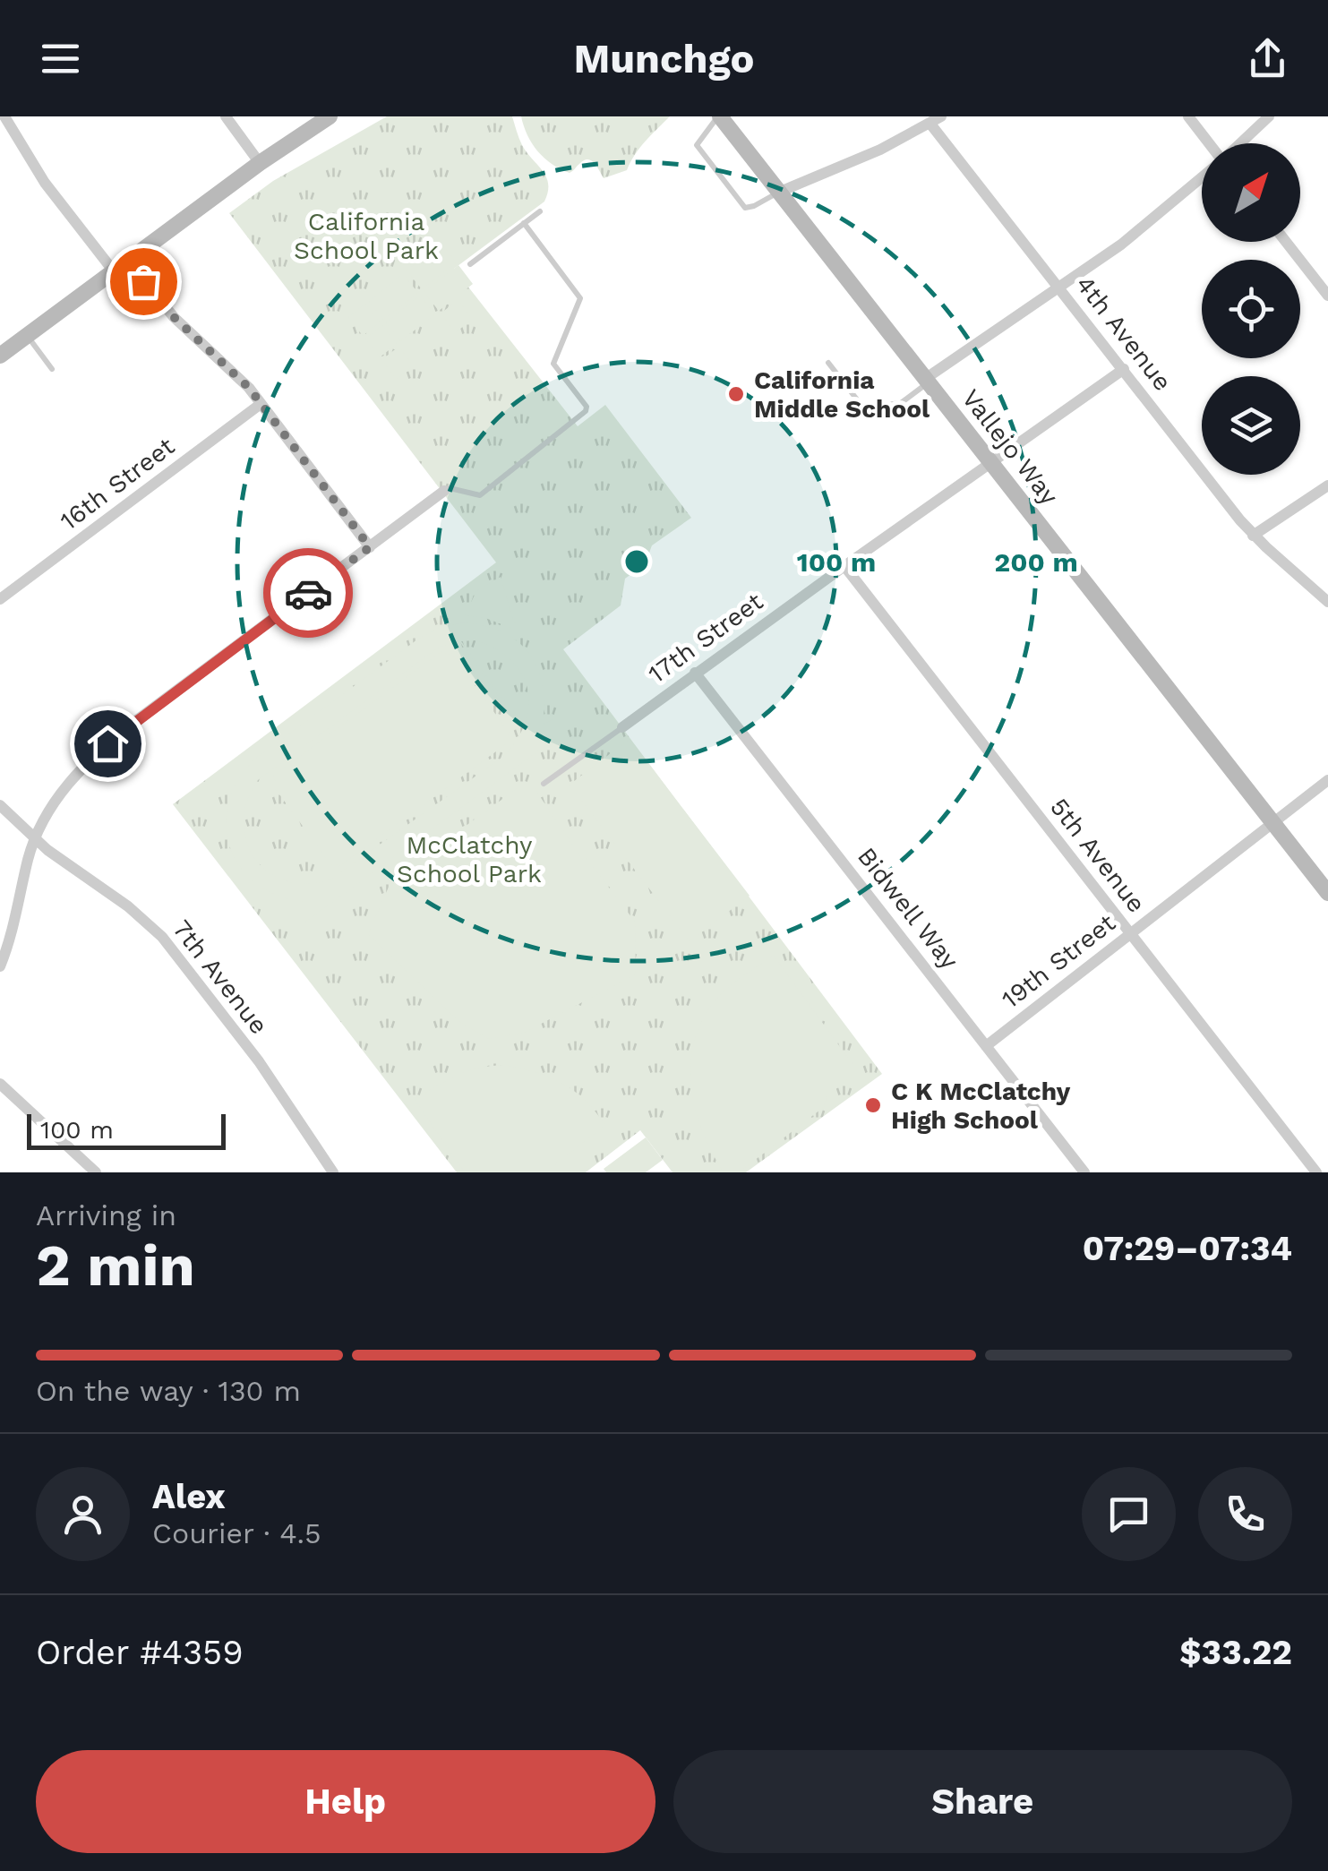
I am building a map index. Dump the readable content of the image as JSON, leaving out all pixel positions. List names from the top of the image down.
{
  "streets": {
    "street": [
      "4th Avenue",
      "Vallejo Way",
      "16th Street",
      "17th Street",
      "5th Avenue",
      "Bidwell Way",
      "19th Street",
      "7th Avenue"
    ]
  },
  "crossings": [
    ["4th Avenue", "17th Street"],
    ["Vallejo Way", "17th Street"],
    ["Vallejo Way", "19th Street"],
    ["17th Street", "5th Avenue"],
    ["17th Street", "Bidwell Way"],
    ["5th Avenue", "19th Street"],
    ["Bidwell Way", "19th Street"]
  ],
  "parks": ["California School Park", "McClatchy School Park"],
  "places": ["California Middle School", "C K McClatchy High School"],
  "scale_bar": "100 m",
  "north": "top right",
  "page": {
    "header": "Munchgo",
    "scale": "100 m",
    "heading": ["2 min", "Arriving in", "07:29–07:34"],
    "panel": [
      "Alex",
      "Courier · 4.5",
      "Order #4359",
      "$33.22"
    ],
    "bar": "On the way · 130 m",
    "buttons": ["Help", "Share"]
  },
  "rings": ["100 m", "200 m"]
}
